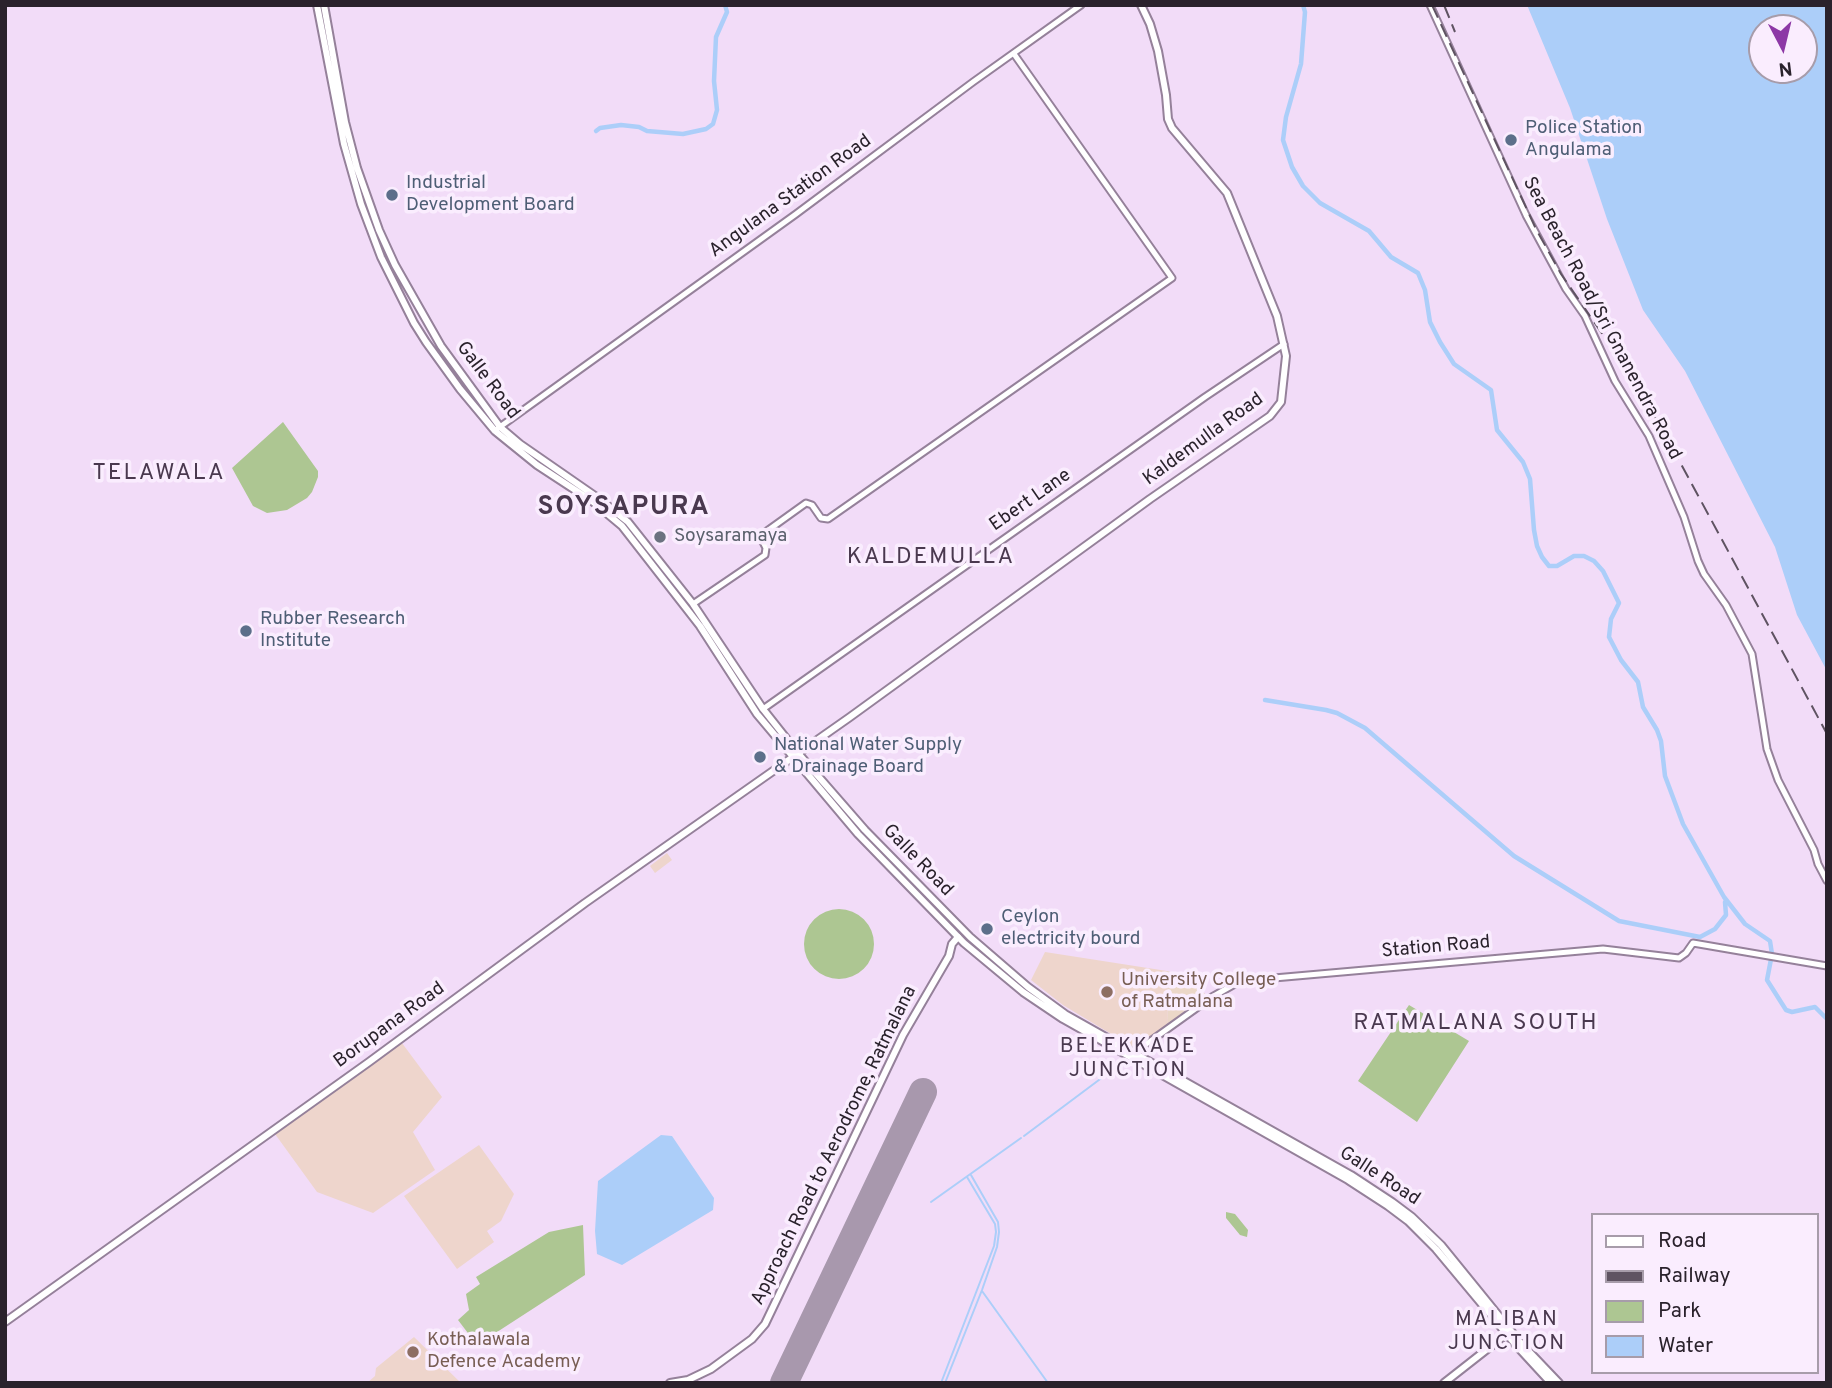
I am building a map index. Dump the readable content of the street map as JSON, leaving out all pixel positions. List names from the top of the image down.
{
  "streets": {
    "main road": [
      "Galle Road",
      "Kaldemulla Road",
      "Borupana Road",
      "Approach Road to Aerodrome, Ratmalana"
    ],
    "street": [
      "Angulana Station Road",
      "Sea Beach Road/Sri Gnanendra Road",
      "Ebert Lane",
      "Station Road"
    ]
  },
  "crossings": [
    ["Angulana Station Road", "Galle Road"],
    ["Galle Road", "Kaldemulla Road"],
    ["Galle Road", "Ebert Lane"],
    ["Galle Road", "Station Road"],
    ["Galle Road", "Borupana Road"],
    ["Galle Road", "Approach Road to Aerodrome, Ratmalana"],
    ["Kaldemulla Road", "Ebert Lane"],
    ["Kaldemulla Road", "Borupana Road"]
  ],
  "districts": [
    "TELAWALA",
    "SOYSAPURA",
    "KALDEMULLA",
    "RATMALANA SOUTH",
    "BELEKKADE JUNCTION",
    "MALIBAN JUNCTION"
  ],
  "places": [
    "Police Station Angulama",
    "Industrial Development Board",
    "Soysaramaya",
    "Rubber Research Institute",
    "National Water Supply & Drainage Board",
    "Ceylon electricity bourd",
    "University College of Ratmalana",
    "Kothalawala Defence Academy"
  ],
  "legend": [
    "Road",
    "Railway",
    "Park",
    "Water"
  ],
  "north": "bottom"
}
